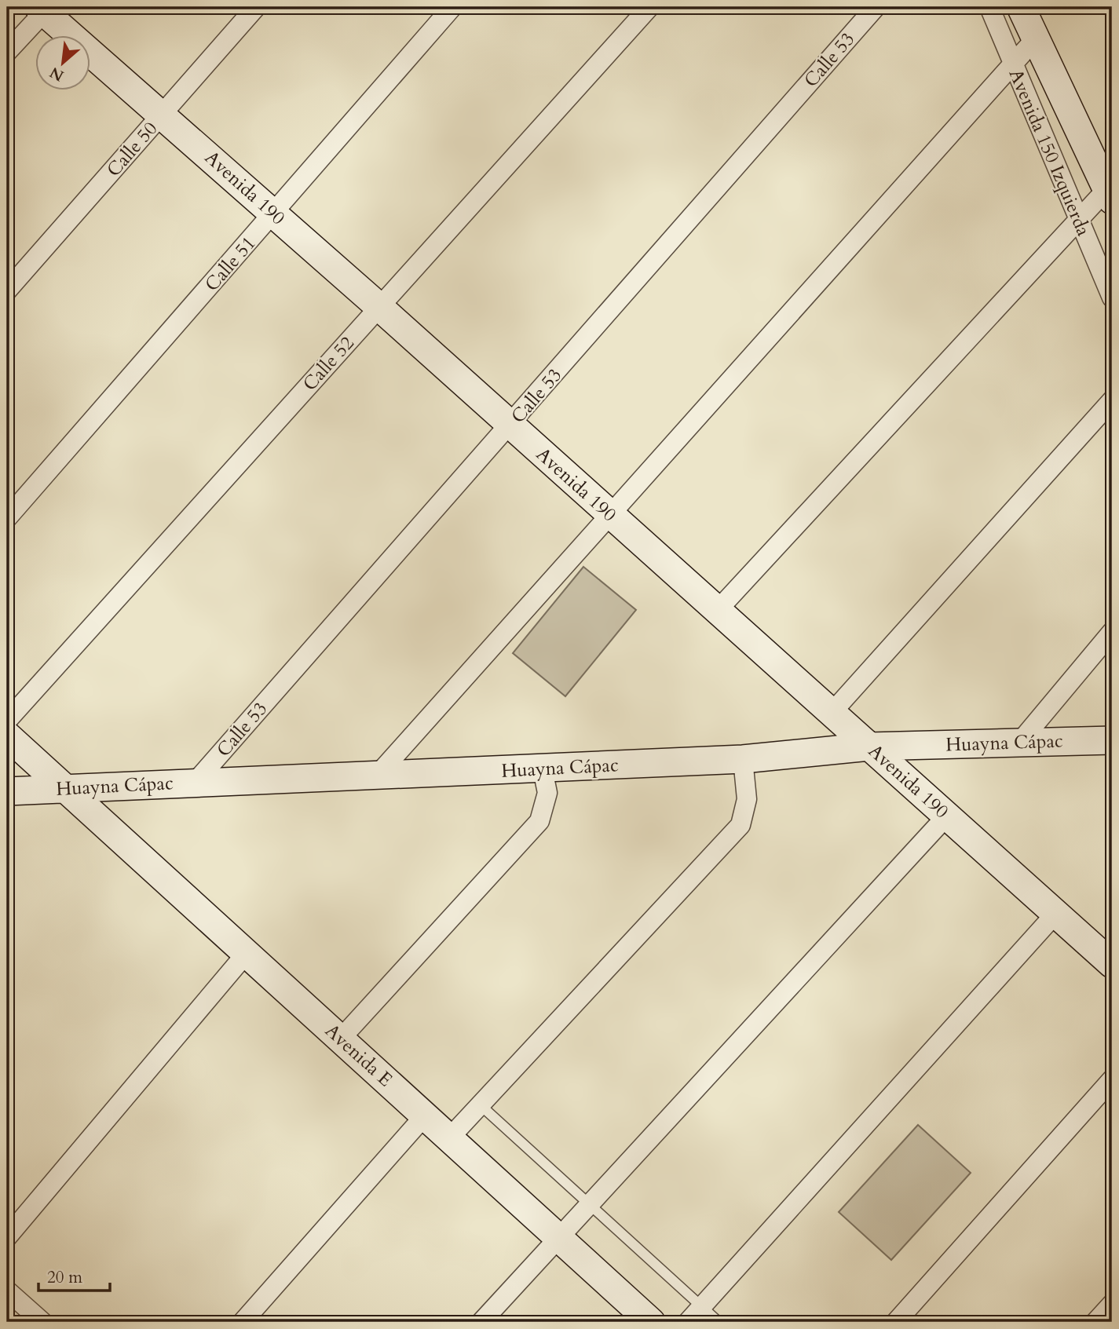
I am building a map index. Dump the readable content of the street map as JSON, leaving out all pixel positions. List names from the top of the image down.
{
  "streets": {
    "street": [
      "Calle 53",
      "Calle 50",
      "Avenida 150 Izquierda",
      "Avenida 190",
      "Calle 51",
      "Calle 52",
      "Huayna Cápac",
      "Avenida E"
    ]
  },
  "crossings": [
    ["Calle 53", "Avenida 190"],
    ["Calle 53", "Huayna Cápac"],
    ["Calle 50", "Avenida 190"],
    ["Avenida 190", "Calle 51"],
    ["Avenida 190", "Calle 52"],
    ["Avenida 190", "Huayna Cápac"],
    ["Huayna Cápac", "Avenida E"]
  ],
  "scale_bar": "20 m",
  "north": "bottom left"
}
